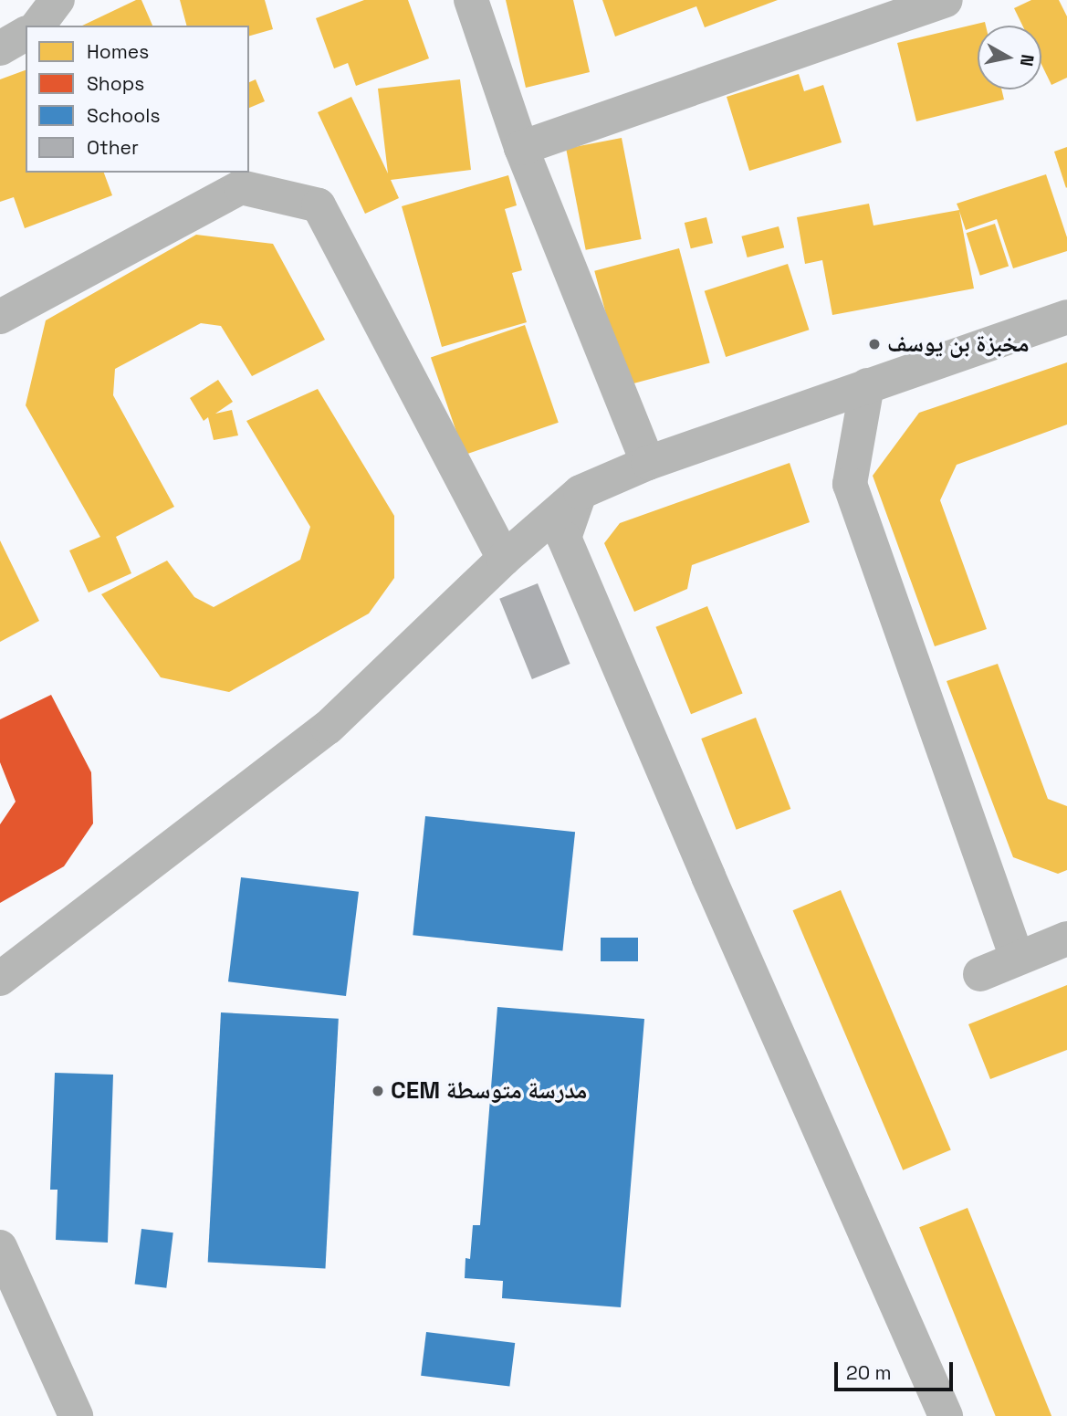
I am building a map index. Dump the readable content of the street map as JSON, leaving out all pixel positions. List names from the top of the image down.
{
  "places": ["مخبزة بن یوسف", "CEM مدرسة متوسطة"],
  "legend": [
    "Homes",
    "Shops",
    "Schools",
    "Other"
  ],
  "scale_bar": "20 m",
  "north": "right"
}
